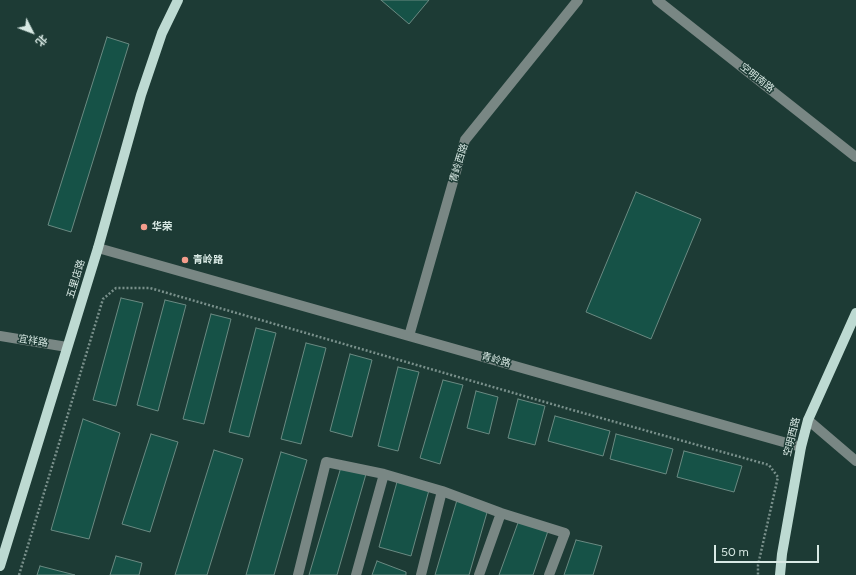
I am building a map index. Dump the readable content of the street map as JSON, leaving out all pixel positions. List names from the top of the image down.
{
  "streets": {
    "main road": ["五里店路", "空明西路"],
    "street": [
      "空明南路",
      "青岭西路",
      "宜祥路",
      "青岭路"
    ]
  },
  "crossings": [
    ["青岭西路", "青岭路"],
    ["五里店路", "宜祥路"],
    ["五里店路", "青岭路"],
    ["青岭路", "空明西路"]
  ],
  "places": ["华荣", "青岭路"],
  "scale_bar": "50 m",
  "north": "bottom right"
}
